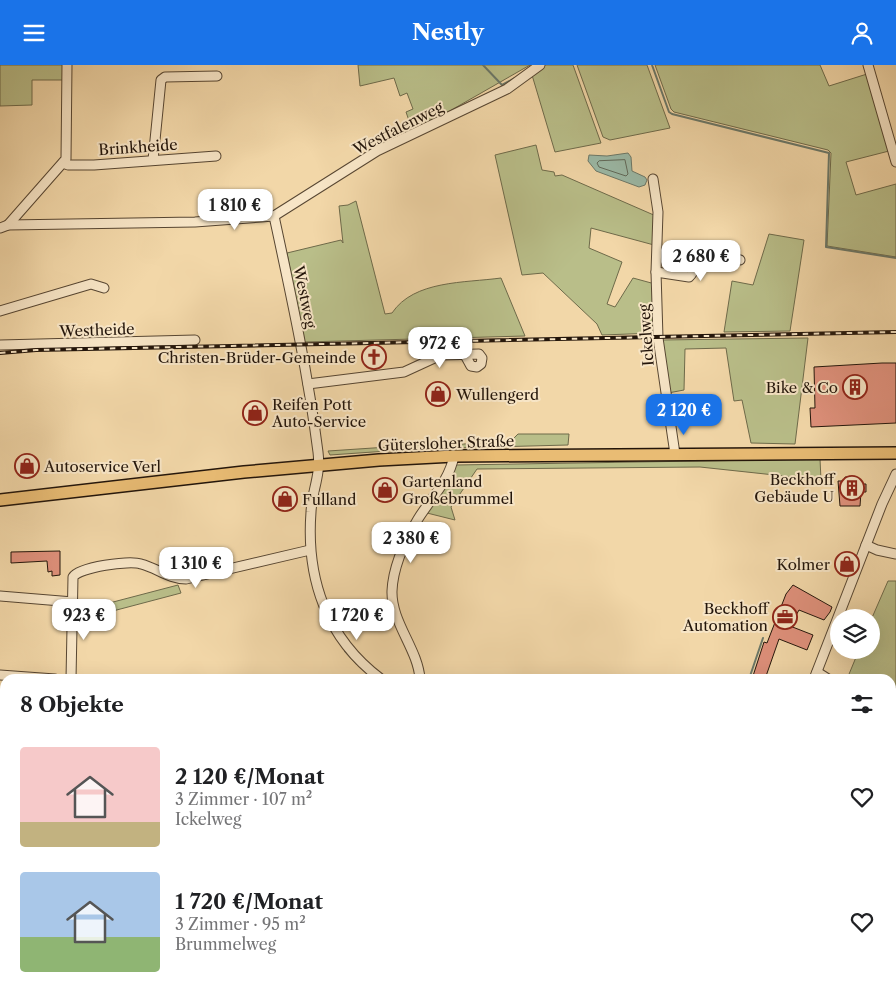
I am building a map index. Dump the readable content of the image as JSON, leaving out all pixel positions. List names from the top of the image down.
{
  "streets": {
    "main road": ["Gütersloher Straße"],
    "street": [
      "Westfalenweg",
      "Brinkheide",
      "Westweg",
      "Westheide",
      "Ickelweg"
    ]
  },
  "crossings": [
    ["Westfalenweg", "Westweg"],
    ["Westweg", "Gütersloher Straße"],
    ["Ickelweg", "Gütersloher Straße"]
  ],
  "places": {
    "church": ["Christen-Brüder-Gemeinde"],
    "building": ["Bike & Co", "Beckhoff Gebäude U"],
    "shop": [
      "Wullengerd",
      "Reifen Pott Auto-Service",
      "Autoservice Verl",
      "Gartenland Großebrummel",
      "Fulland",
      "Kolmer"
    ],
    "office": ["Beckhoff Automation"]
  },
  "page": {
    "header": "Nestly",
    "price": [
      "1 810 €",
      "2 680 €",
      "972 €",
      "2 120 €",
      "2 380 €",
      "1 310 €",
      "923 €",
      "1 720 €"
    ],
    "heading": "8 Objekte",
    "list": [
      {
        "name": "2 120 €/Monat",
        "note": "3 Zimmer · 107 m² · Ickelweg"
      },
      {
        "name": "1 720 €/Monat",
        "note": "3 Zimmer · 95 m² · Brummelweg"
      }
    ]
  }
}
